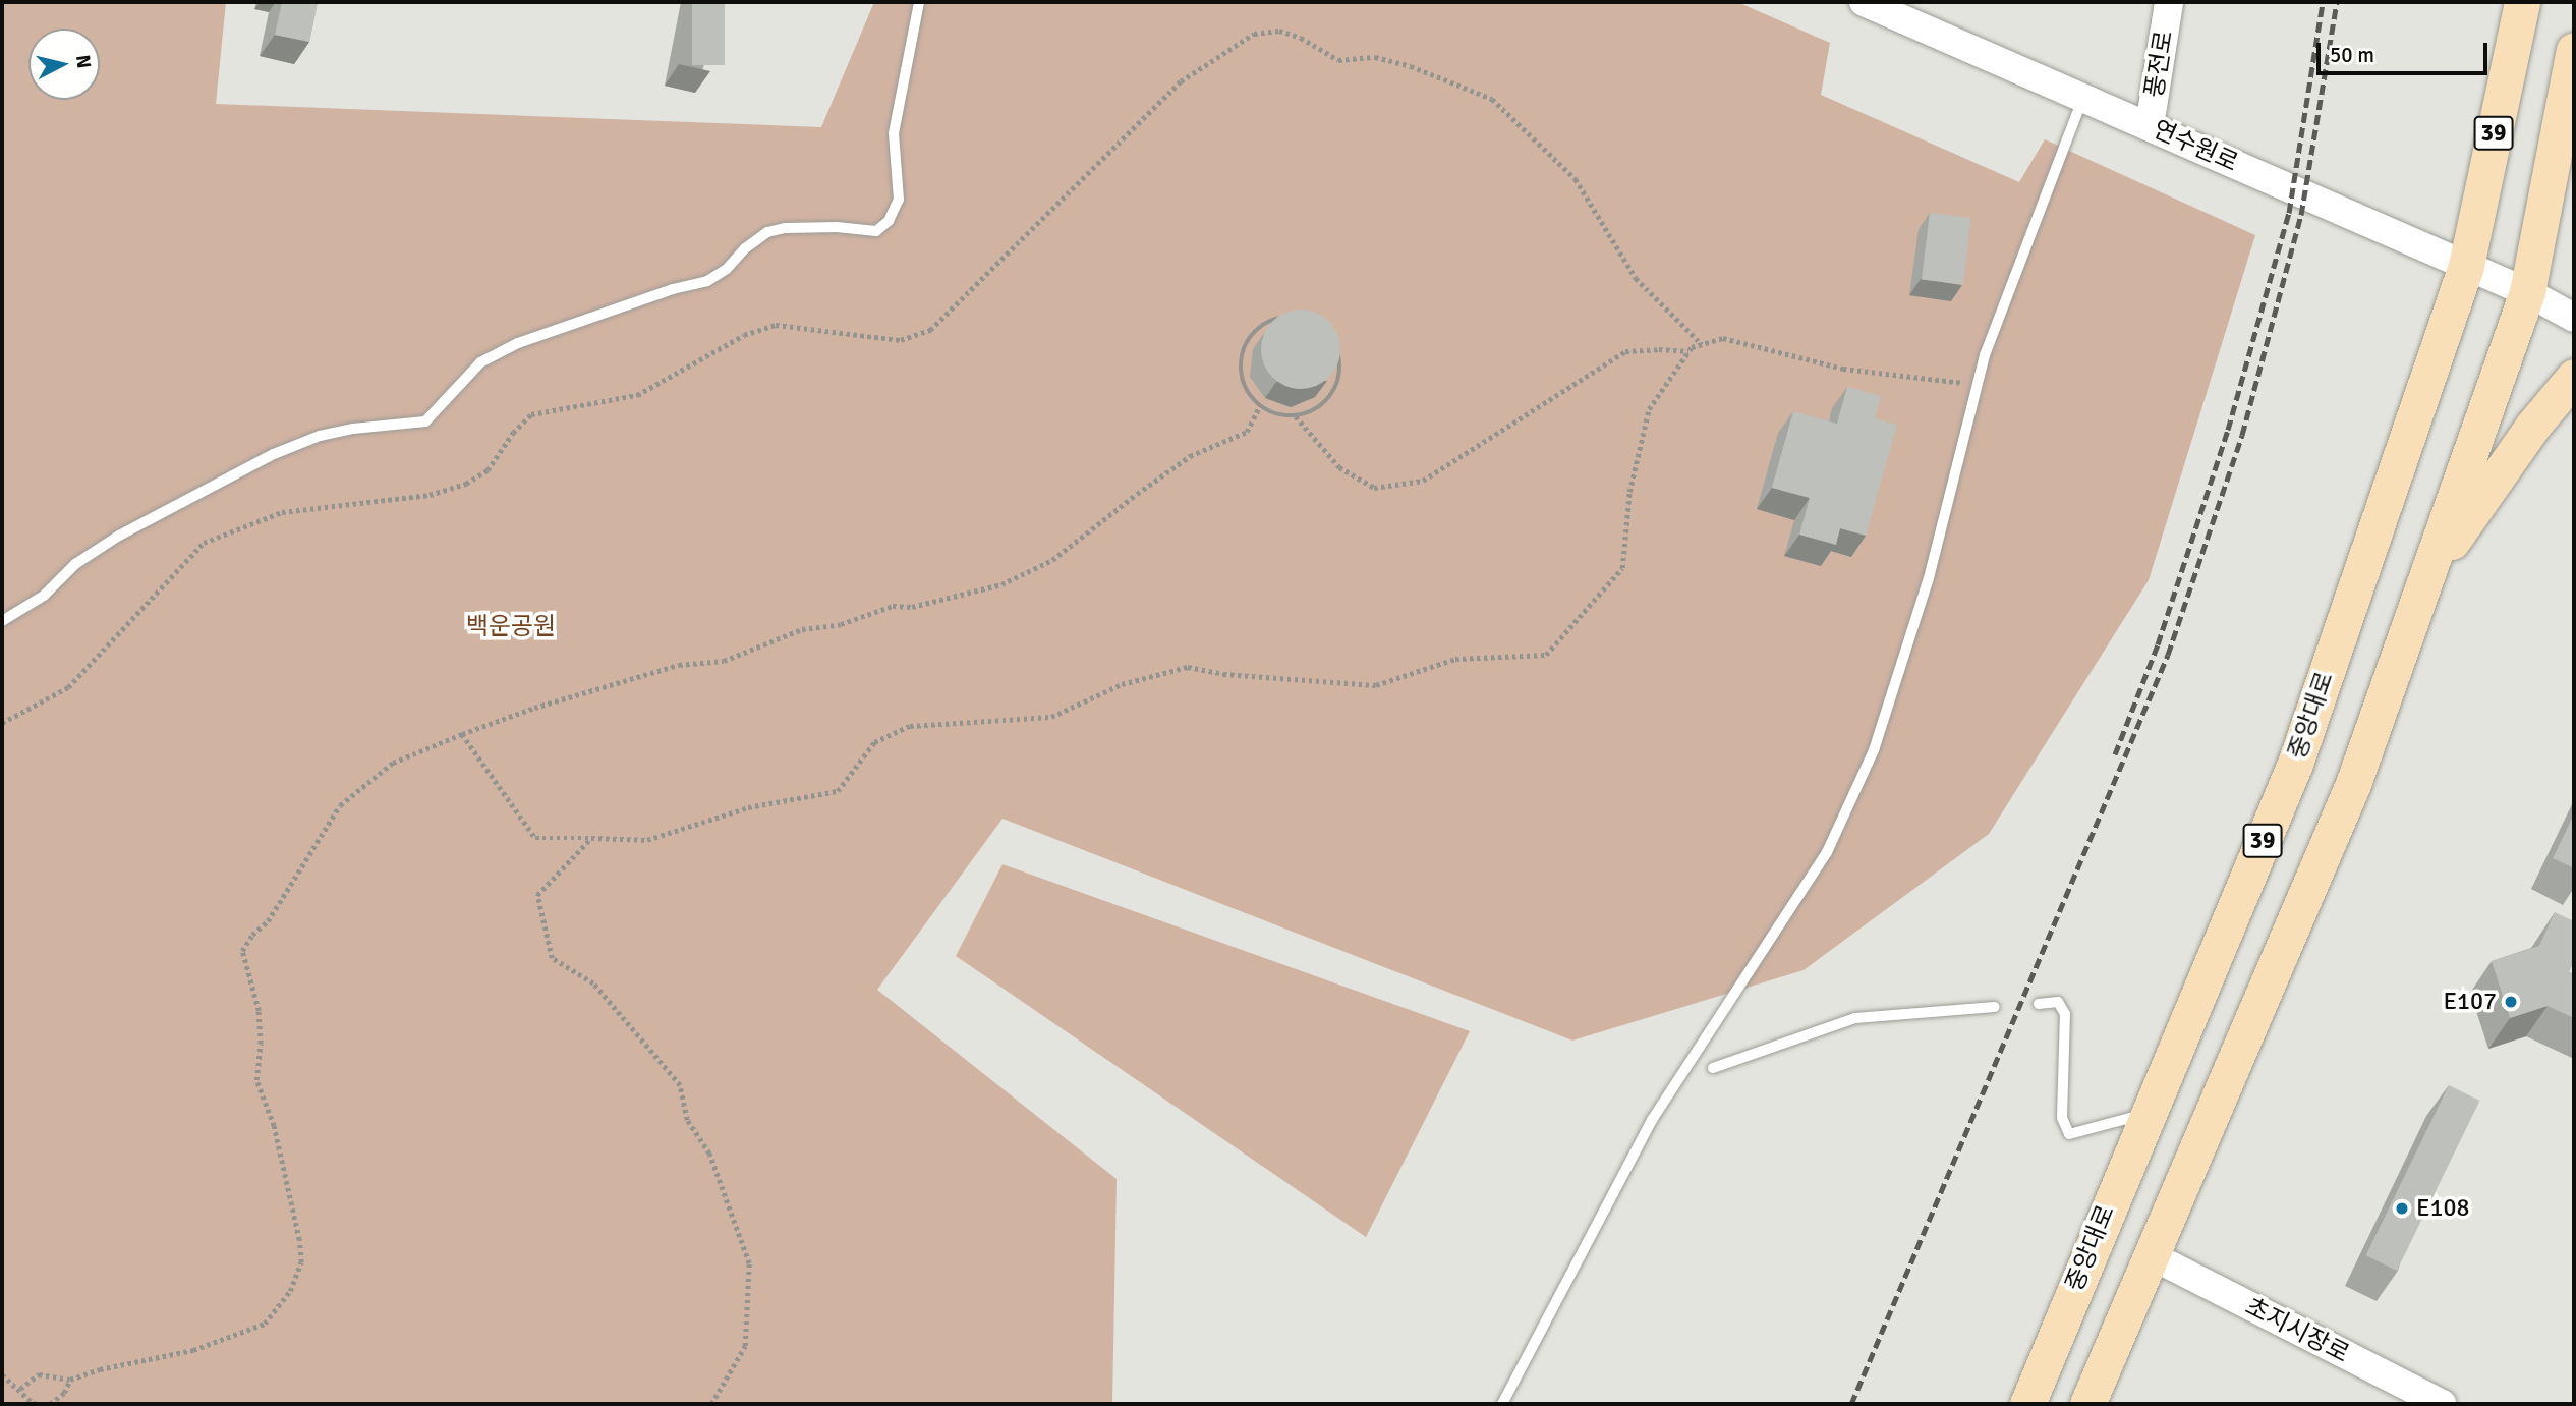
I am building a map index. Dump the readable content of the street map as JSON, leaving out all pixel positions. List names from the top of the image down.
{
  "streets": {
    "main road": ["39", "중앙대로"],
    "street": ["풍전로", "연수원로", "초지시장로"]
  },
  "crossings": [
    ["풍전로", "연수원로"],
    ["39", "연수원로"],
    ["39", "초지시장로"],
    ["연수원로", "중앙대로"]
  ],
  "parks": ["백운공원"],
  "places": ["E107", "E108"],
  "scale_bar": "50 m",
  "north": "right"
}
